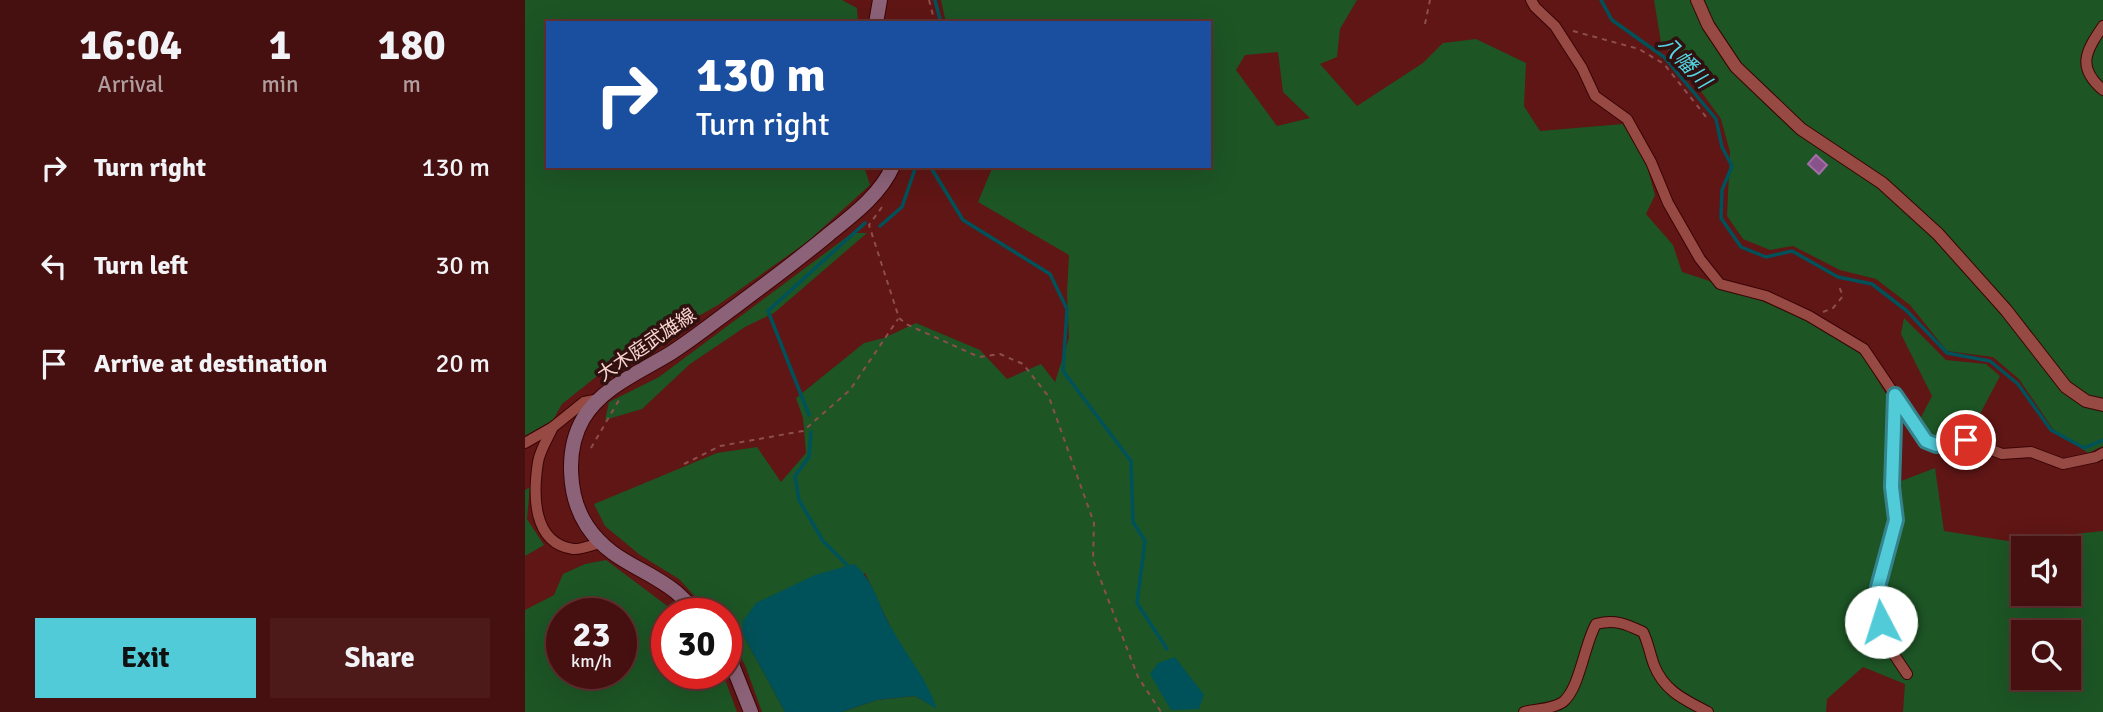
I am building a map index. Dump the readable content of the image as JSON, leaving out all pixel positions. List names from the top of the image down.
{
  "streets": {
    "main road": ["大木庭武雄線"]
  },
  "water": ["八幡川"],
  "page": {
    "eta": [
      "16:04",
      "Arrival",
      "1",
      "min",
      "180",
      "m"
    ],
    "turn": ["130 m", "Turn right"],
    "list": [
      {
        "name": "Turn right",
        "value": "130 m"
      },
      {
        "name": "Turn left",
        "value": "30 m"
      },
      {
        "name": "Arrive at destination",
        "value": "20 m"
      }
    ],
    "speed": "23 km/h",
    "limit": "30",
    "buttons": ["Exit", "Share"]
  }
}
